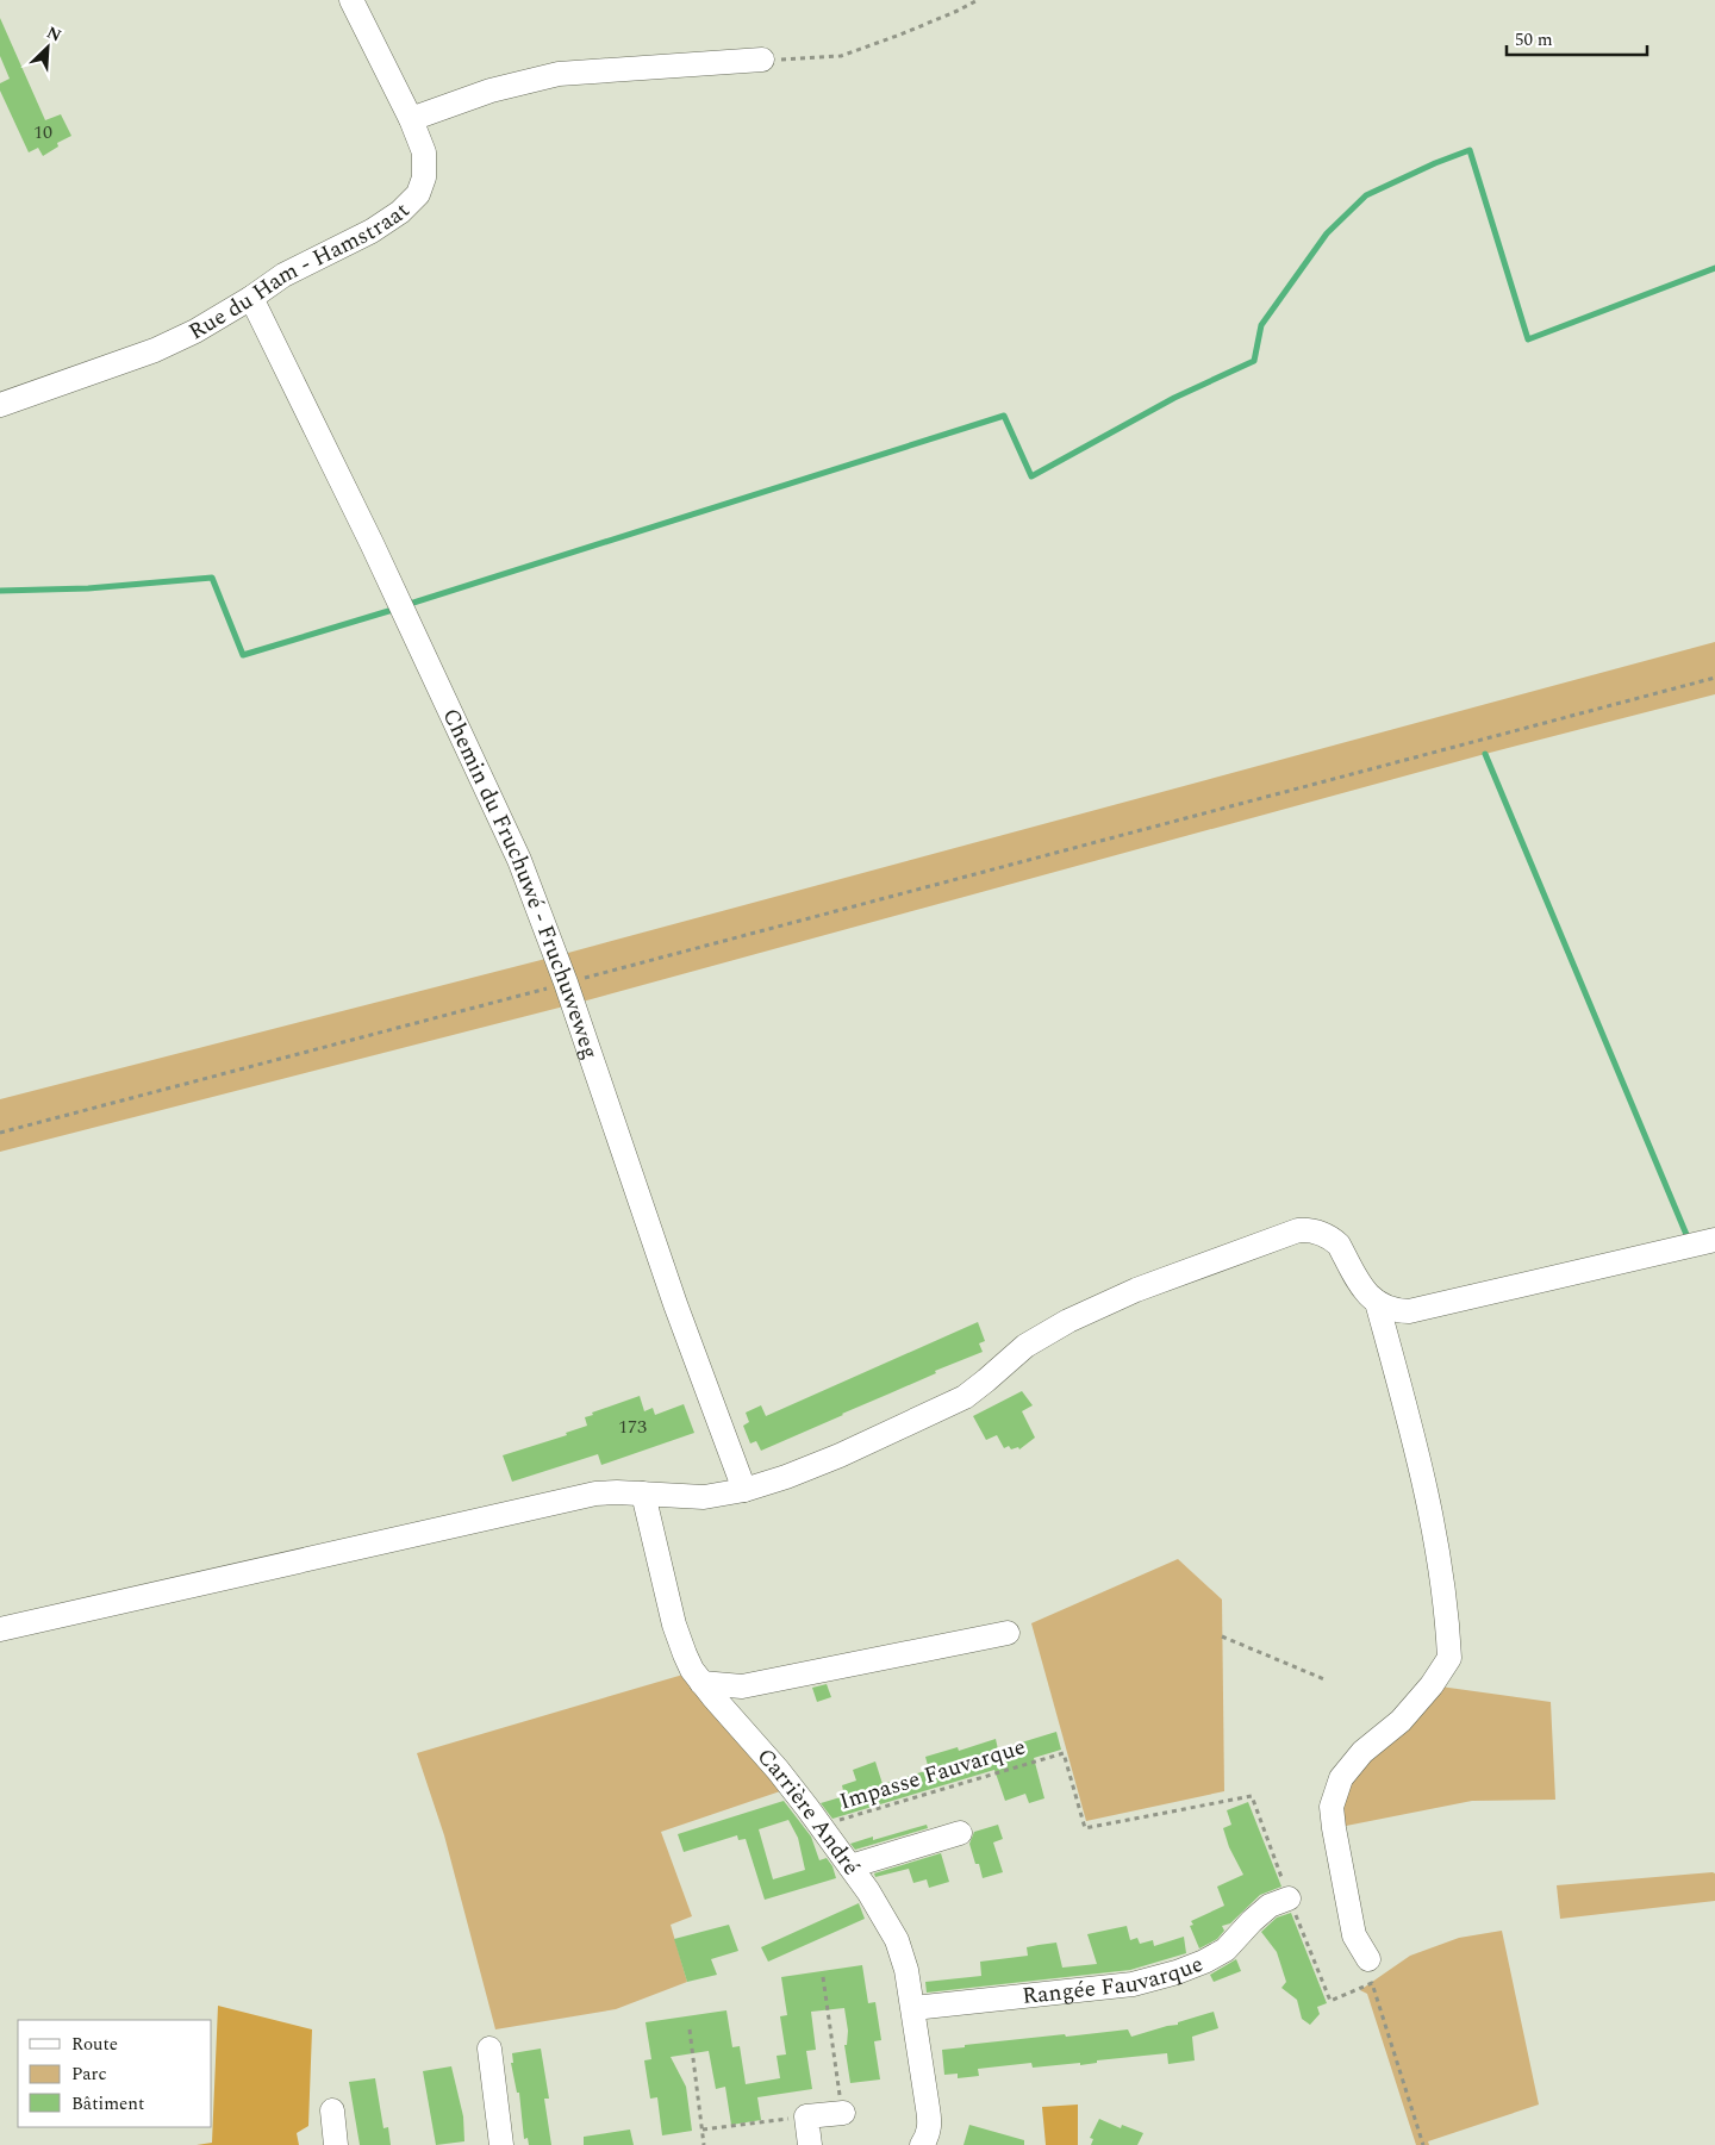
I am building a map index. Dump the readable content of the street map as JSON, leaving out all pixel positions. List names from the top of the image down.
{
  "streets": {
    "street": [
      "Rue du Ham - Hamstraat",
      "Chemin du Fruchuwé - Fruchuweweg",
      "Carrière André",
      "Rangée Fauvarque"
    ],
    "path": ["Impasse Fauvarque"]
  },
  "crossings": [
    ["Rue du Ham - Hamstraat", "Chemin du Fruchuwé - Fruchuweweg"],
    ["Impasse Fauvarque", "Carrière André"],
    ["Impasse Fauvarque", "Rangée Fauvarque"],
    ["Carrière André", "Rangée Fauvarque"]
  ],
  "house_numbers": ["10", "173"],
  "legend": ["Route", "Parc", "Bâtiment"],
  "scale_bar": "50 m",
  "north": "top right"
}
